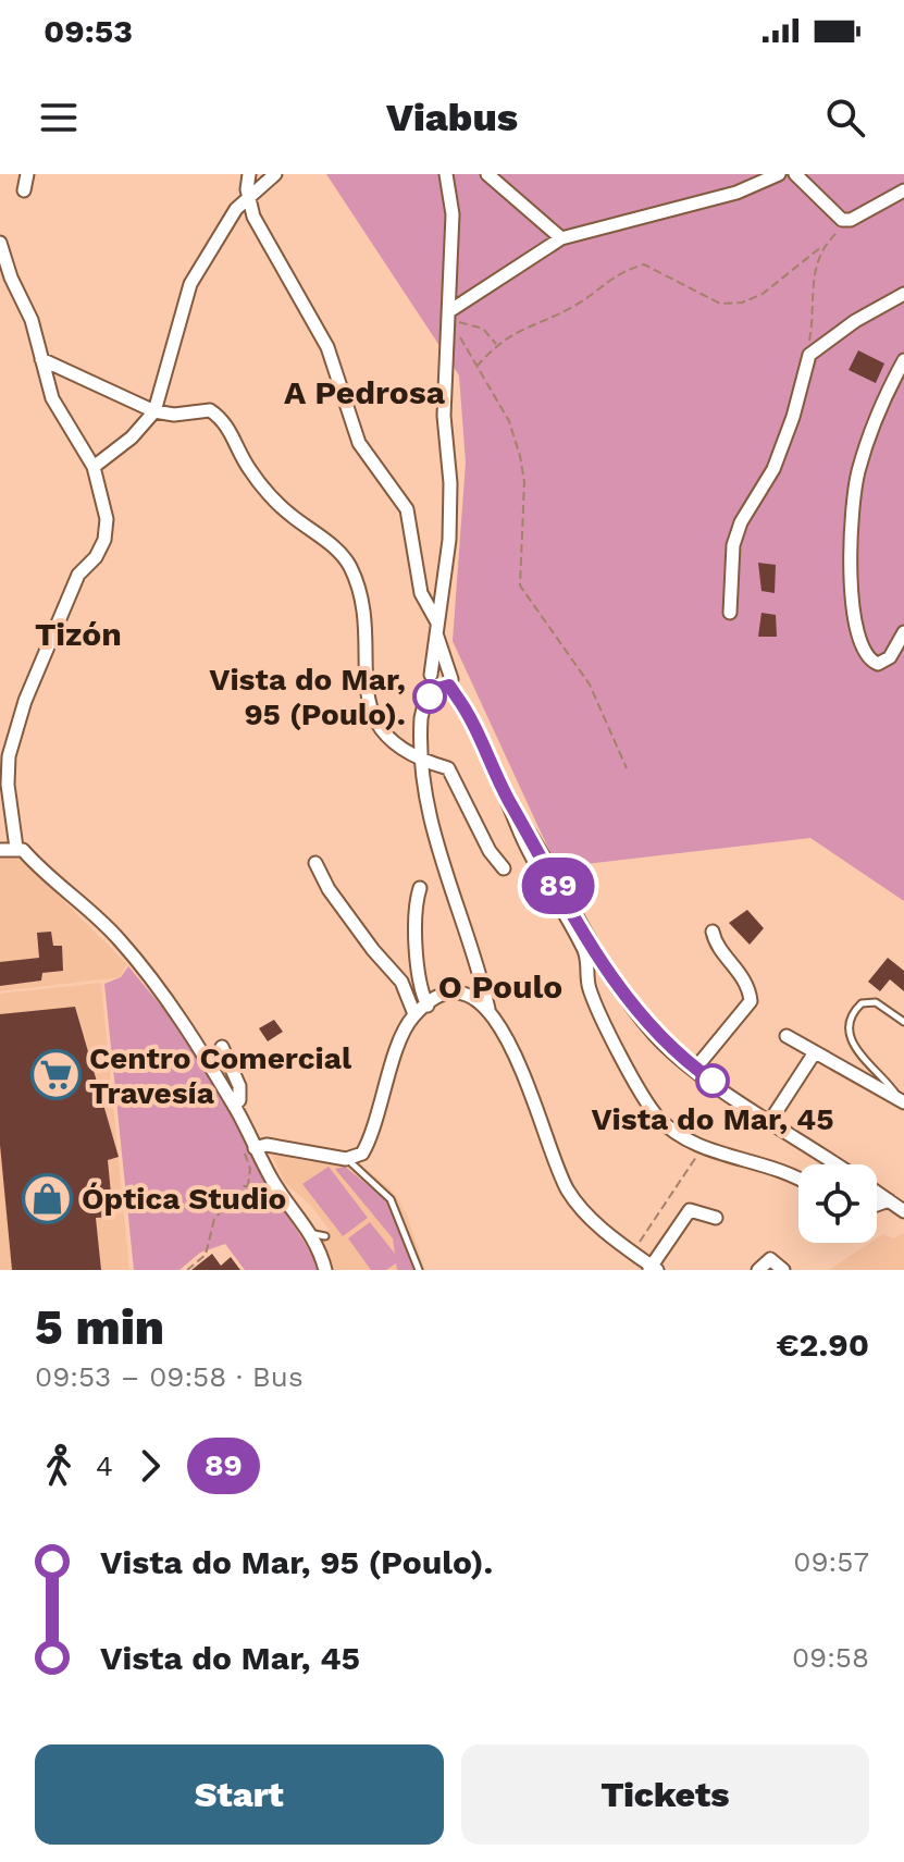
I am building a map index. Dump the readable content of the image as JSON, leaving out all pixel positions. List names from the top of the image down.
{
  "districts": ["A Pedrosa", "Tizón", "O Poulo"],
  "places": {
    "other": ["Vista do Mar, 95 (Poulo).", "Vista do Mar, 45"],
    "supermarket": ["Centro Comercial Travesía"],
    "shop": ["Óptica Studio"]
  },
  "lines": ["bus line 89"],
  "page": {
    "status": "09:53",
    "header": "Viabus",
    "on_map": "89",
    "heading": ["5 min", "09:53 – 09:58 · Bus", "€2.90"],
    "legs": ["4", "89"],
    "list": [
      {
        "name": "Vista do Mar, 95 (Poulo).",
        "value": "09:57"
      },
      {
        "name": "Vista do Mar, 45",
        "value": "09:58"
      }
    ],
    "buttons": ["Start", "Tickets"]
  }
}
